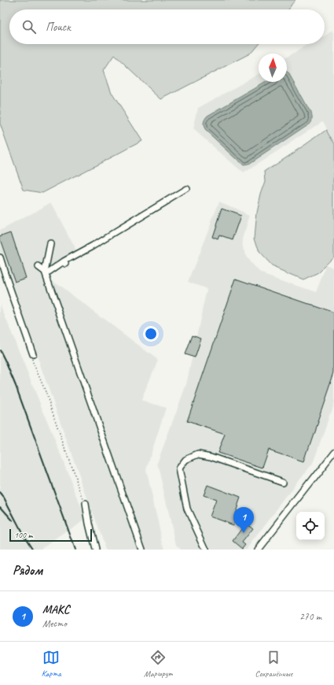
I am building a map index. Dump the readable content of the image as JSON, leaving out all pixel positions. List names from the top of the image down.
{
  "scale_bar": "100 m",
  "north": "top",
  "page": {
    "search": "Поиск",
    "pins": "1",
    "scale": "100 m",
    "heading": "Рядом",
    "list": [
      {
        "mark": "1",
        "name": "МАКС",
        "note": "Место",
        "value": "270 m"
      }
    ],
    "nav": ["Карта", "Маршрут", "Сохранённые"]
  }
}
